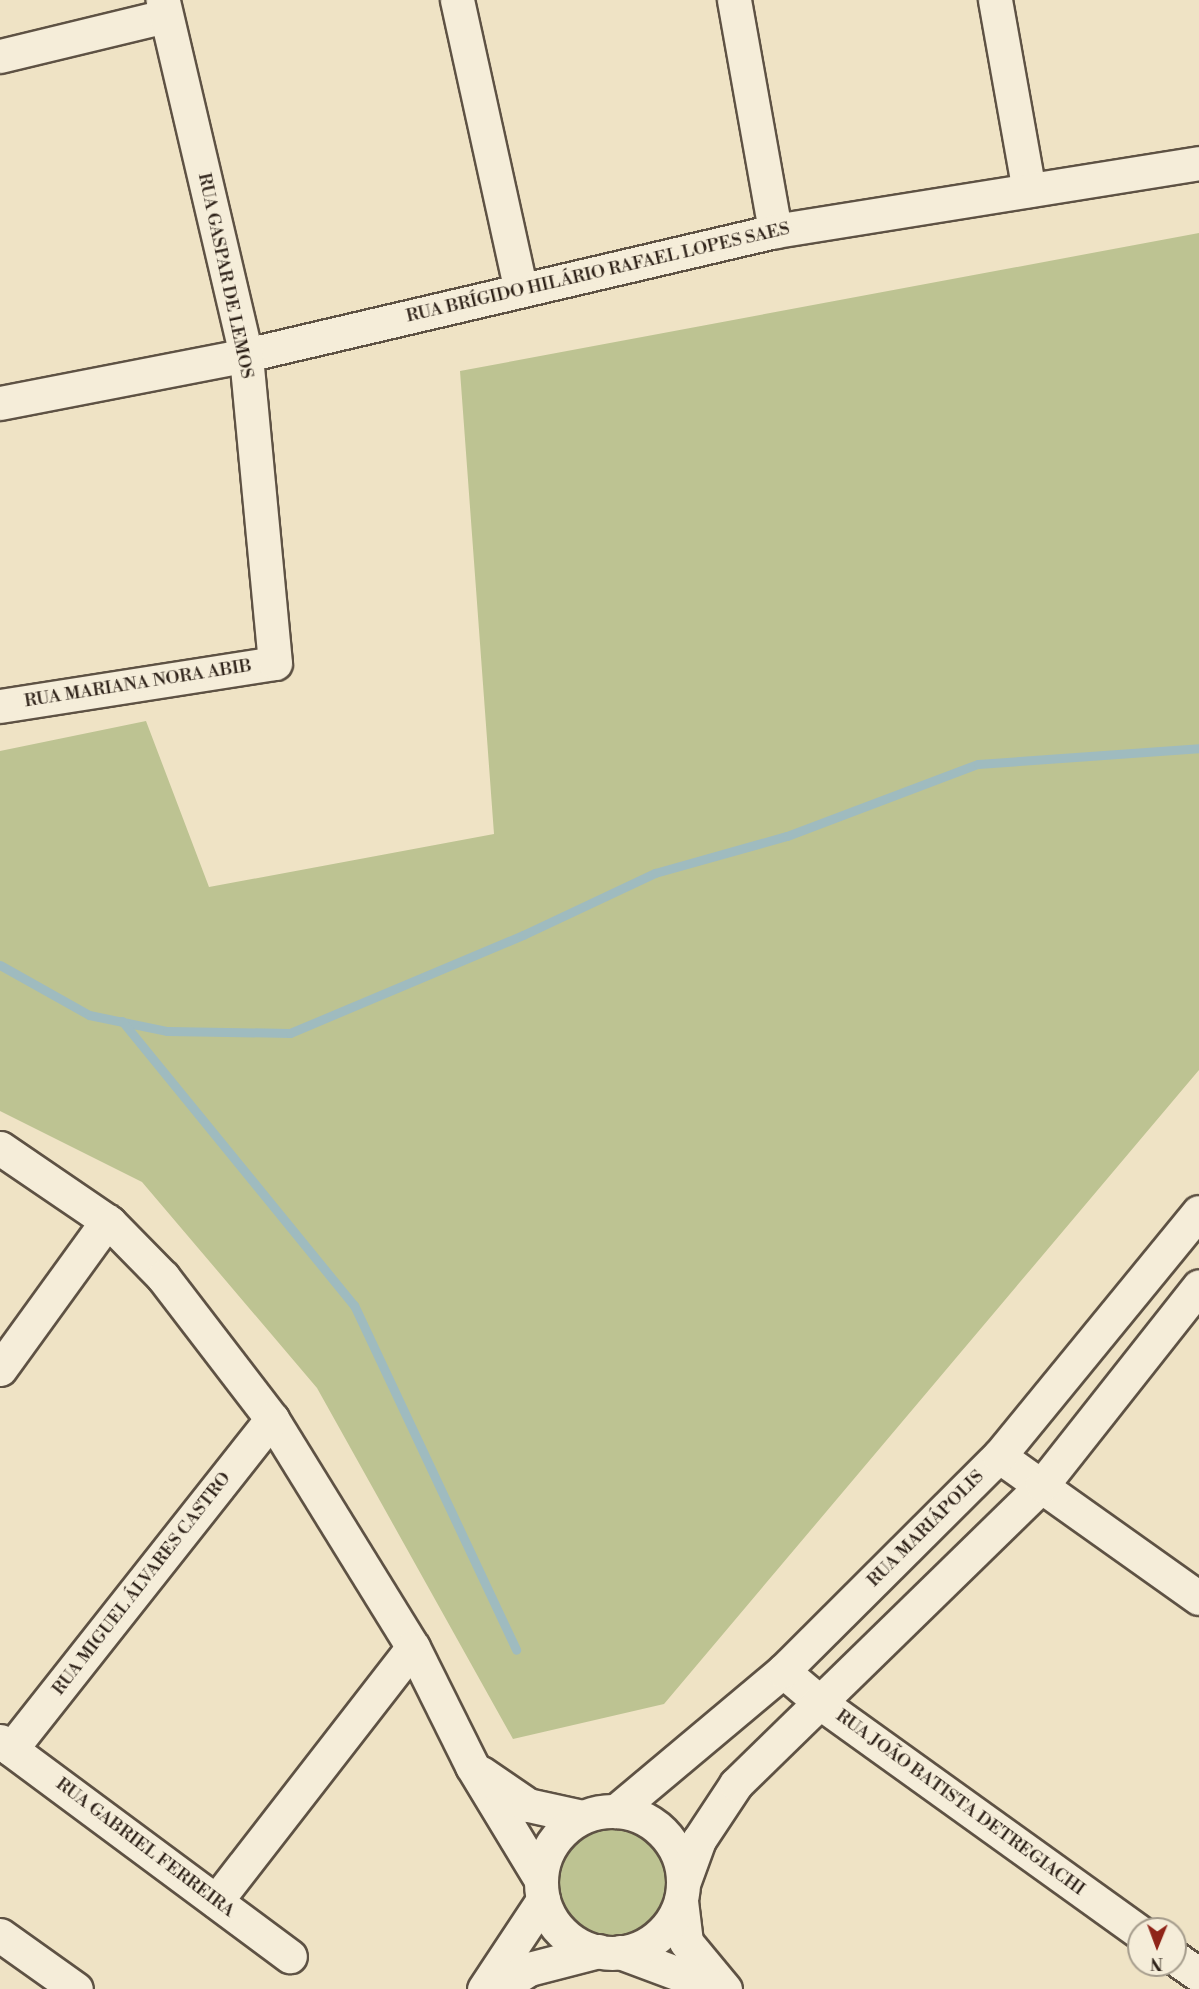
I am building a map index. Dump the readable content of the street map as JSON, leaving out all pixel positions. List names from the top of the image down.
{
  "streets": {
    "street": [
      "RUA BRÍGIDO HILÁRIO RAFAEL LOPES SAES",
      "RUA GASPAR DE LEMOS",
      "RUA MARIANA NORA ABIB",
      "RUA MARIÁPOLIS",
      "RUA MIGUEL ÁLVARES CASTRO",
      "RUA JOÃO BATISTA DETREGIACHI",
      "RUA GABRIEL FERREIRA"
    ]
  },
  "crossings": [
    ["RUA BRÍGIDO HILÁRIO RAFAEL LOPES SAES", "RUA GASPAR DE LEMOS"],
    ["RUA GASPAR DE LEMOS", "RUA MARIANA NORA ABIB"],
    ["RUA MARIÁPOLIS", "RUA JOÃO BATISTA DETREGIACHI"],
    ["RUA MIGUEL ÁLVARES CASTRO", "RUA GABRIEL FERREIRA"]
  ],
  "north": "bottom"
}
